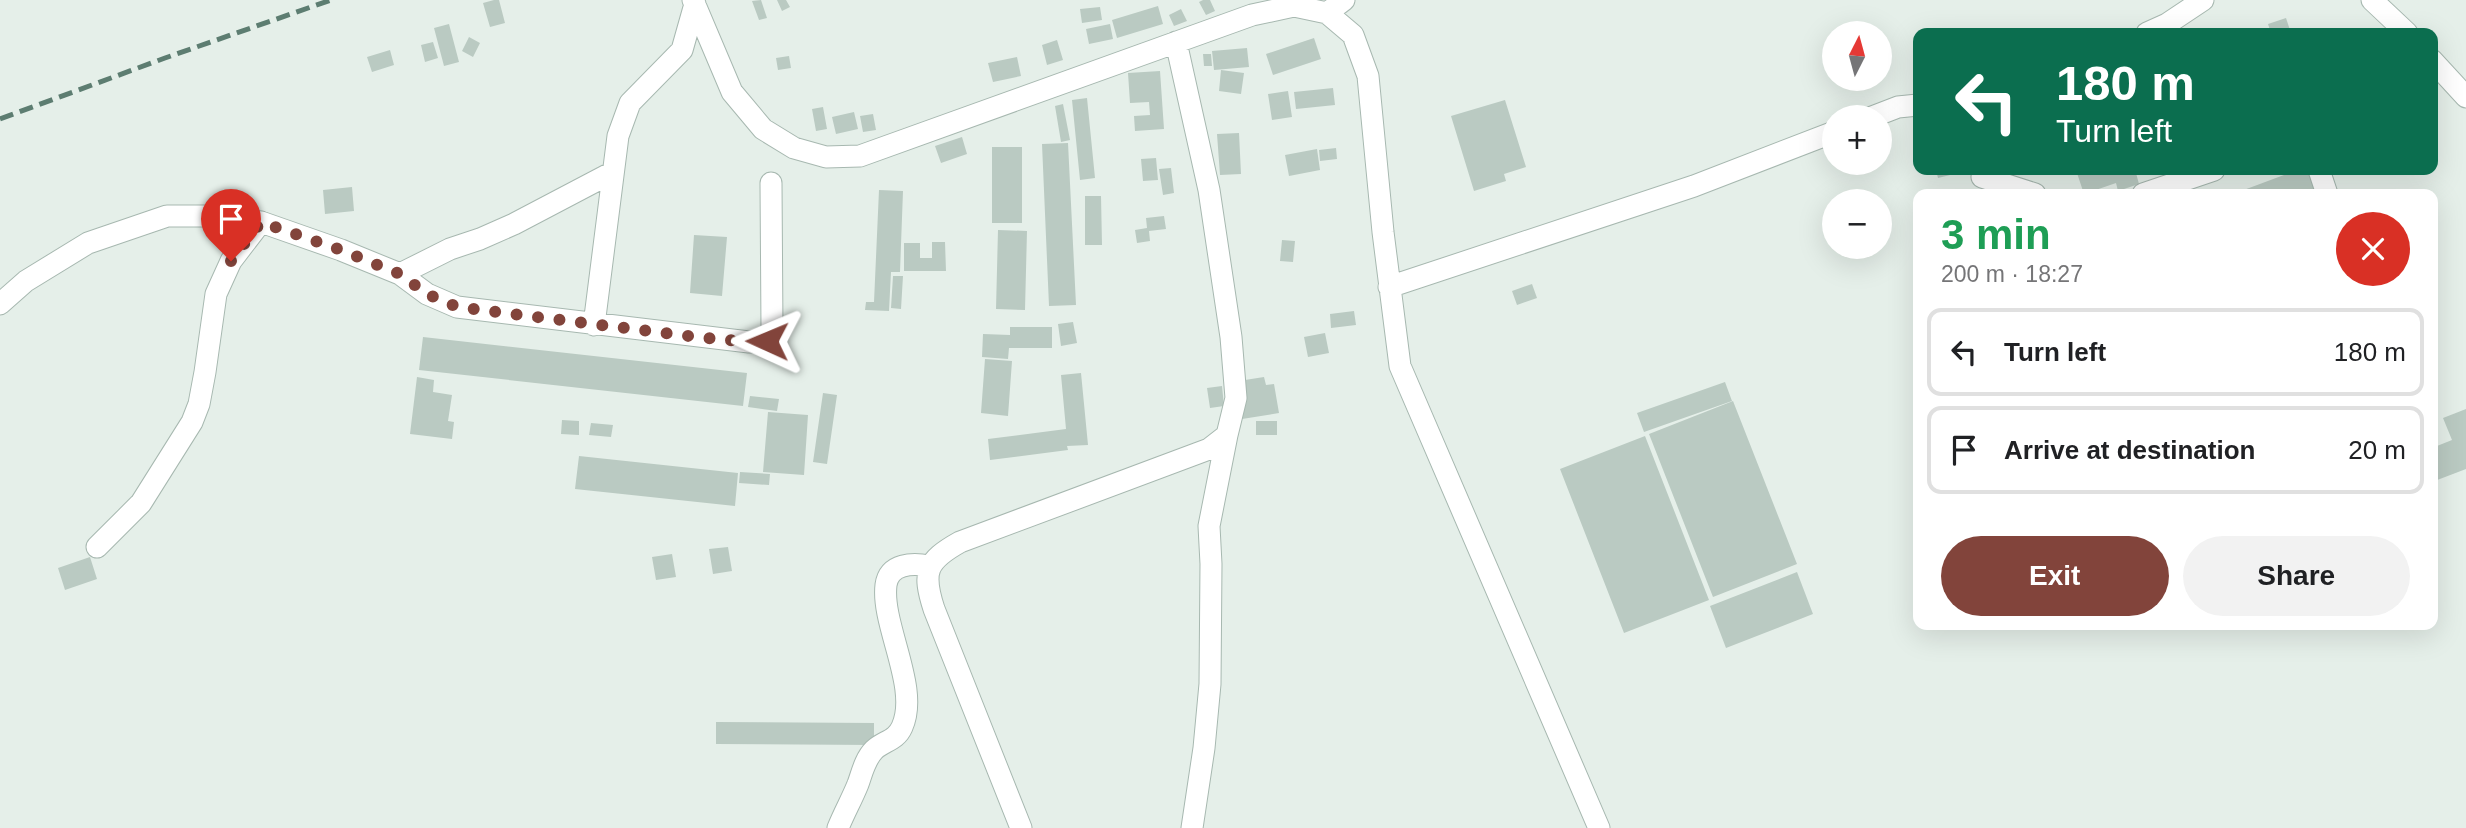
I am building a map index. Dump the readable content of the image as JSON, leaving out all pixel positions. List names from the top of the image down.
{
  "north": "top",
  "page": {
    "map_buttons": ["+", "−"],
    "turn": ["180 m", "Turn left"],
    "heading": ["3 min", "200 m · 18:27"],
    "list": [
      {
        "name": "Turn left",
        "value": "180 m"
      },
      {
        "name": "Arrive at destination",
        "value": "20 m"
      }
    ],
    "buttons": ["Exit", "Share"]
  }
}
